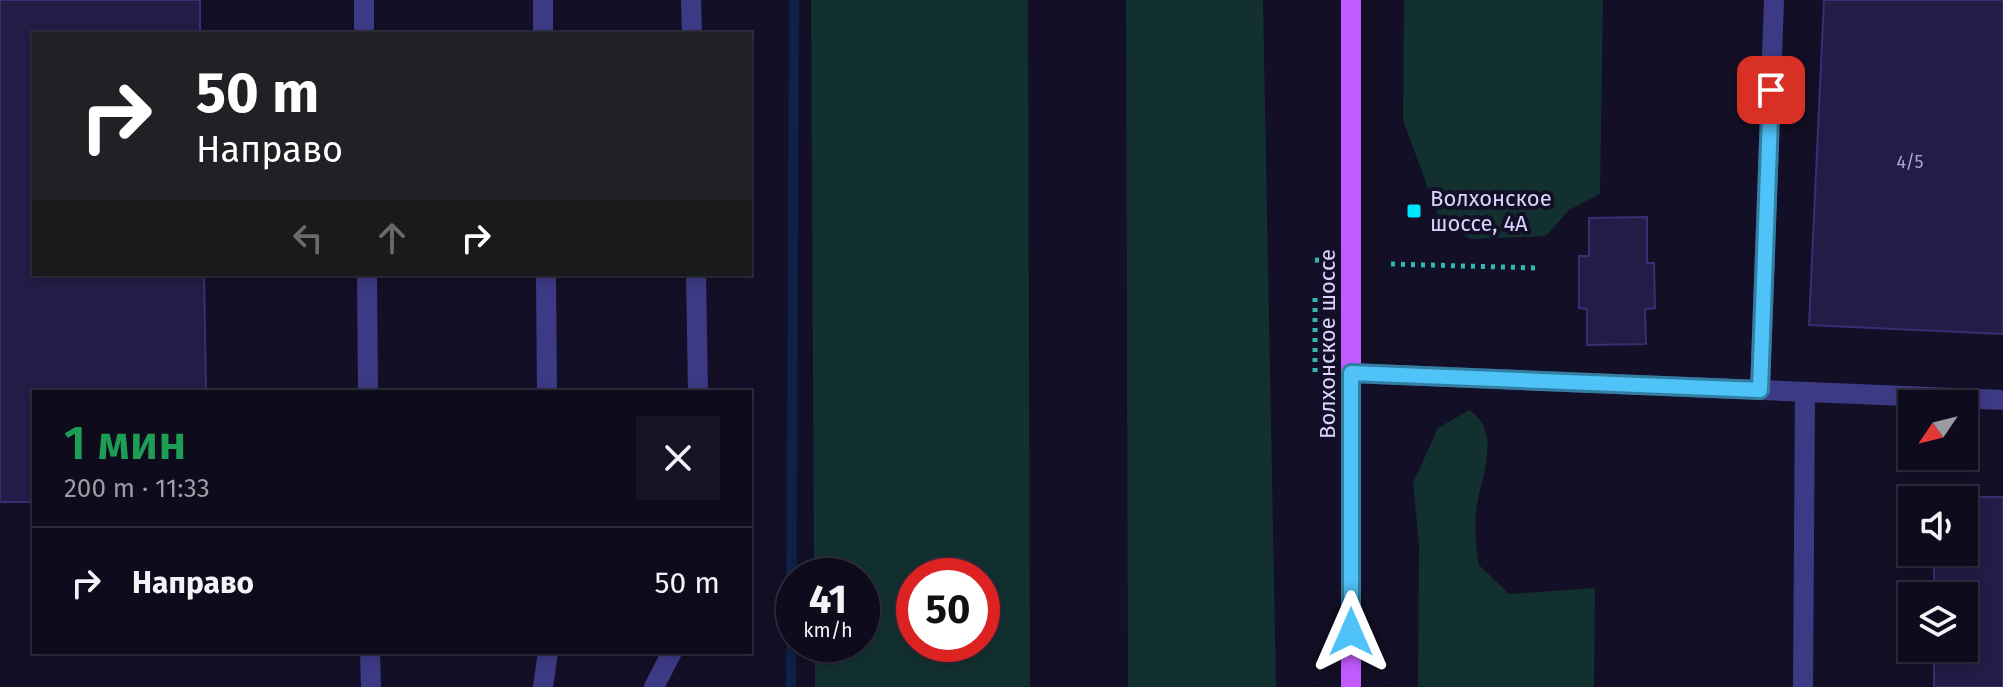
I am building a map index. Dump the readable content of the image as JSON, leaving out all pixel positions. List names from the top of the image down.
{
  "streets": {
    "main road": ["Волхонское шоссе"]
  },
  "places": {
    "transit": ["Волхонское шоссе, 4А"]
  },
  "house_numbers": ["4/5"],
  "north": "bottom left",
  "page": {
    "turn": ["50 m", "Направо"],
    "heading": ["1 мин", "200 m · 11:33"],
    "list": [
      {
        "name": "Направо",
        "value": "50 m"
      }
    ],
    "speed": "41 km/h",
    "limit": "50"
  }
}
